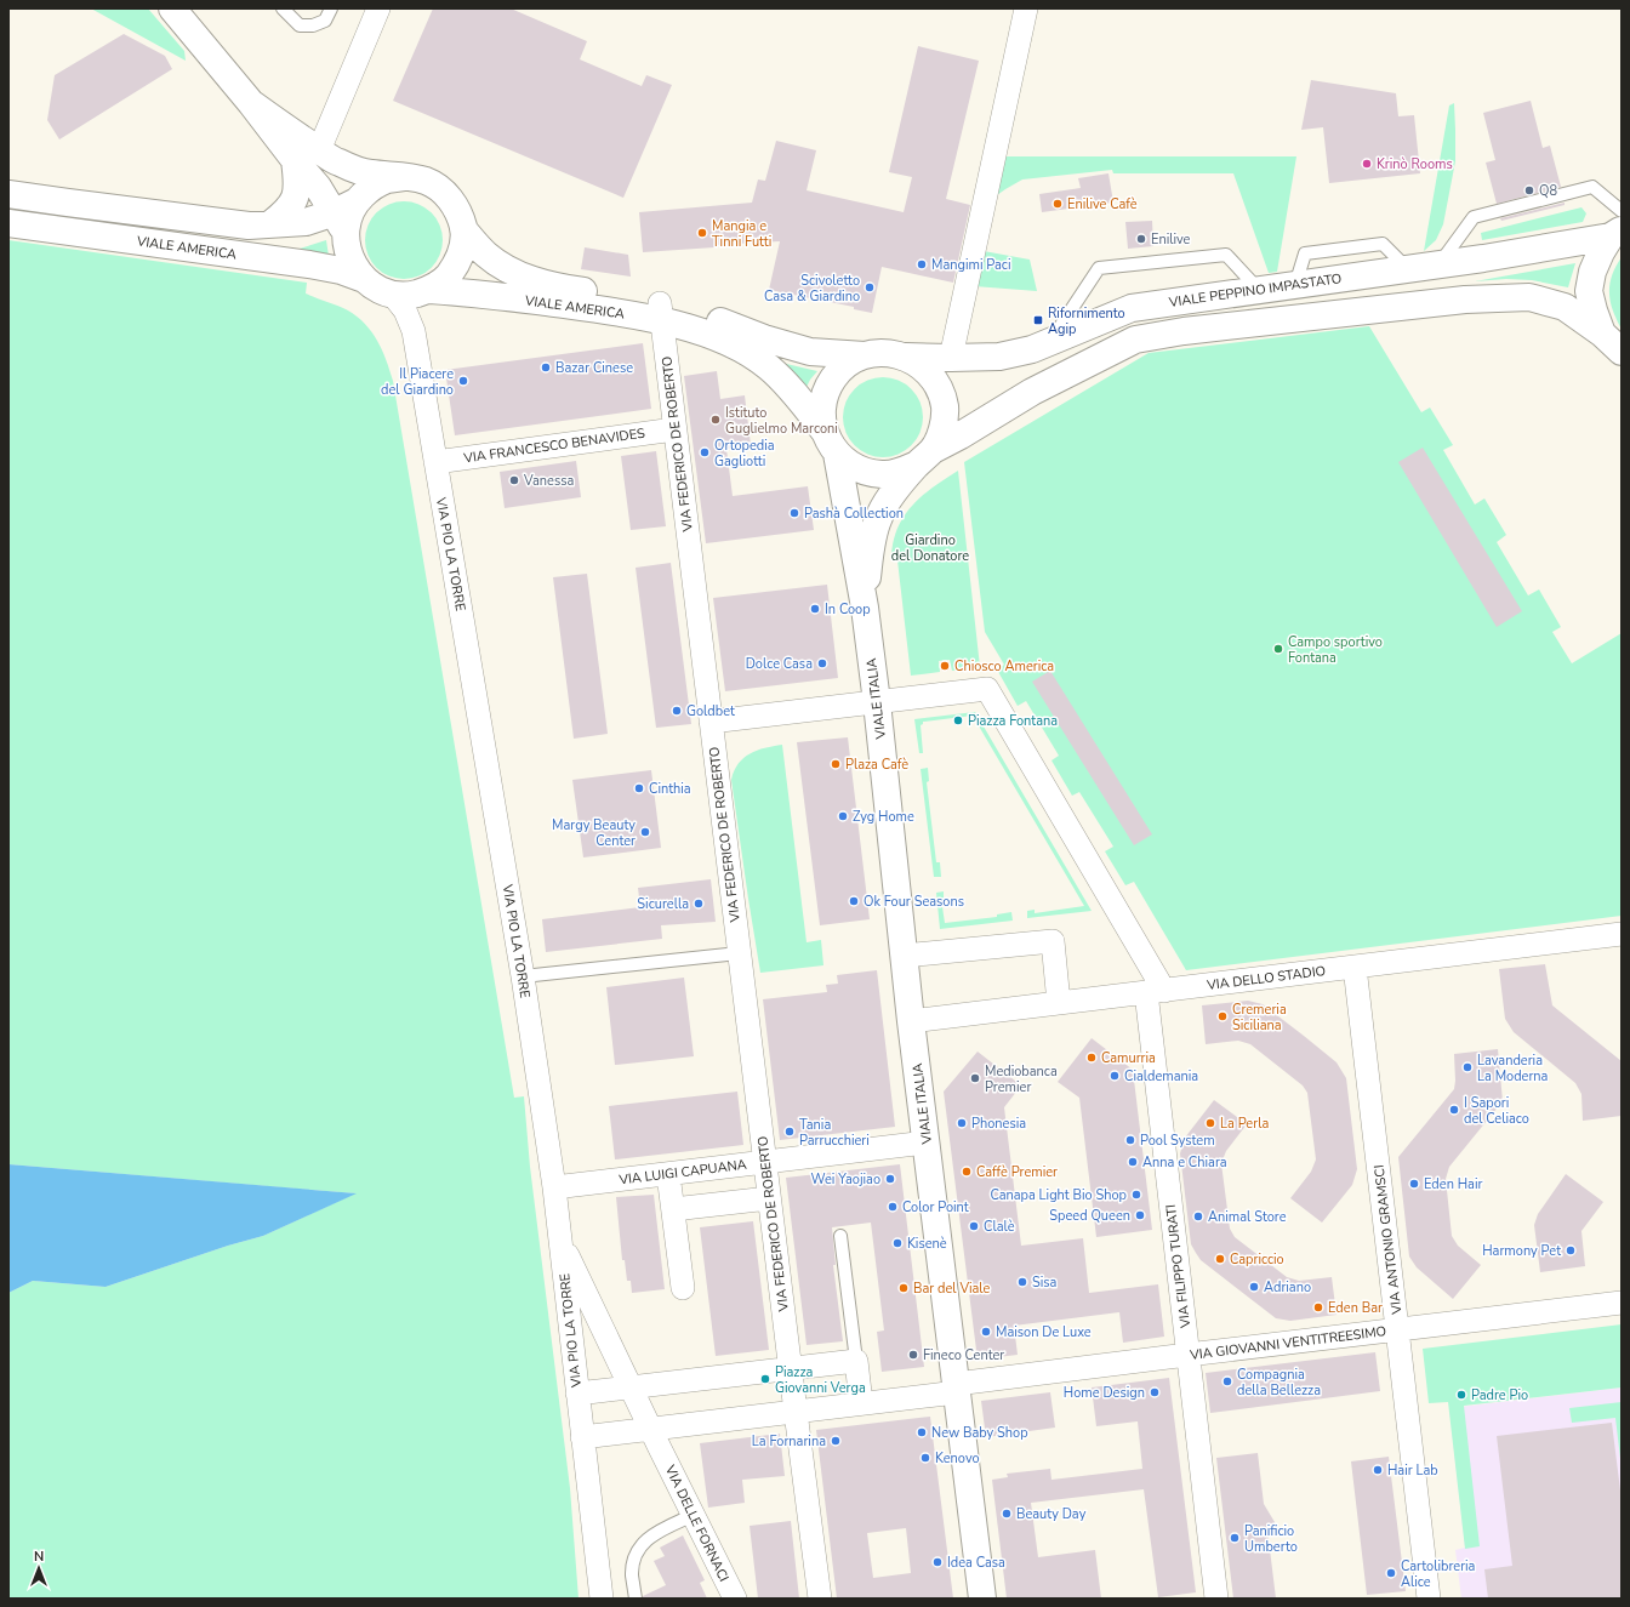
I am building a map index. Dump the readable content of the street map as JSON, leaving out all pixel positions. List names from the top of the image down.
{
  "streets": {
    "main road": ["VIALE AMERICA", "VIALE PEPPINO IMPASTATO", "VIALE ITALIA"],
    "street": [
      "VIA FEDERICO DE ROBERTO",
      "VIA FRANCESCO BENAVIDES",
      "VIA PIO LA TORRE",
      "VIA DELLO STADIO",
      "VIA LUIGI CAPUANA",
      "VIA ANTONIO GRAMSCI",
      "VIA FILIPPO TURATI",
      "VIA GIOVANNI VENTITREESIMO",
      "VIA DELLE FORNACI"
    ]
  },
  "crossings": [
    ["VIALE AMERICA", "VIALE PEPPINO IMPASTATO"],
    ["VIALE AMERICA", "VIA FEDERICO DE ROBERTO"],
    ["VIALE AMERICA", "VIA PIO LA TORRE"],
    ["VIA FEDERICO DE ROBERTO", "VIA FRANCESCO BENAVIDES"],
    ["VIA FEDERICO DE ROBERTO", "VIA LUIGI CAPUANA"],
    ["VIA FEDERICO DE ROBERTO", "VIA GIOVANNI VENTITREESIMO"],
    ["VIA FRANCESCO BENAVIDES", "VIA PIO LA TORRE"],
    ["VIA PIO LA TORRE", "VIA LUIGI CAPUANA"],
    ["VIA PIO LA TORRE", "VIA GIOVANNI VENTITREESIMO"],
    ["VIA PIO LA TORRE", "VIA DELLE FORNACI"],
    ["VIALE ITALIA", "VIA DELLO STADIO"],
    ["VIALE ITALIA", "VIA LUIGI CAPUANA"],
    ["VIALE ITALIA", "VIA GIOVANNI VENTITREESIMO"],
    ["VIA DELLO STADIO", "VIA ANTONIO GRAMSCI"],
    ["VIA DELLO STADIO", "VIA FILIPPO TURATI"],
    ["VIA ANTONIO GRAMSCI", "VIA GIOVANNI VENTITREESIMO"],
    ["VIA FILIPPO TURATI", "VIA GIOVANNI VENTITREESIMO"],
    ["VIA GIOVANNI VENTITREESIMO", "VIA DELLE FORNACI"]
  ],
  "parks": ["Giardino del Donatore"],
  "places": {
    "other": [
      "Krinò Rooms",
      "Q8",
      "Enilive Cafè",
      "Mangia e Tinni Futti",
      "Enilive",
      "Mangimi Paci",
      "Scivoletto Casa & Giardino",
      "Bazar Cinese",
      "Il Piacere del Giardino",
      "Istituto Guglielmo Marconi",
      "Ortopedia Gagliotti",
      "Vanessa",
      "Pashà Collection",
      "In Coop",
      "Campo sportivo Fontana",
      "Dolce Casa",
      "Chiosco America",
      "Goldbet",
      "Piazza Fontana",
      "Plaza Cafè",
      "Cinthia",
      "Zyg Home",
      "Margy Beauty Center",
      "Ok Four Seasons",
      "Sicurella",
      "Cremeria Siciliana",
      "Camurria",
      "Lavanderia La Moderna",
      "Cialdemania",
      "Mediobanca Premier",
      "I Sapori del Celiaco",
      "Phonesia",
      "La Perla",
      "Tania Parrucchieri",
      "Pool System",
      "Anna e Chiara",
      "Caffè Premier",
      "Wei Yaojiao",
      "Eden Hair",
      "Canapa Light Bio Shop",
      "Color Point",
      "Speed Queen",
      "Animal Store",
      "Clalè",
      "Kisenè",
      "Harmony Pet",
      "Capriccio",
      "Sisa",
      "Adriano",
      "Bar del Viale",
      "Eden Bar",
      "Maison De Luxe",
      "Fineco Center",
      "Piazza Giovanni Verga",
      "Compagnia della Bellezza",
      "Home Design",
      "Padre Pio",
      "New Baby Shop",
      "La Fornarina",
      "Kenovo",
      "Hair Lab",
      "Beauty Day",
      "Panificio Umberto",
      "Idea Casa",
      "Cartolibreria Alice"
    ],
    "transit": ["Rifornimento Agip"]
  },
  "north": "top"
}
